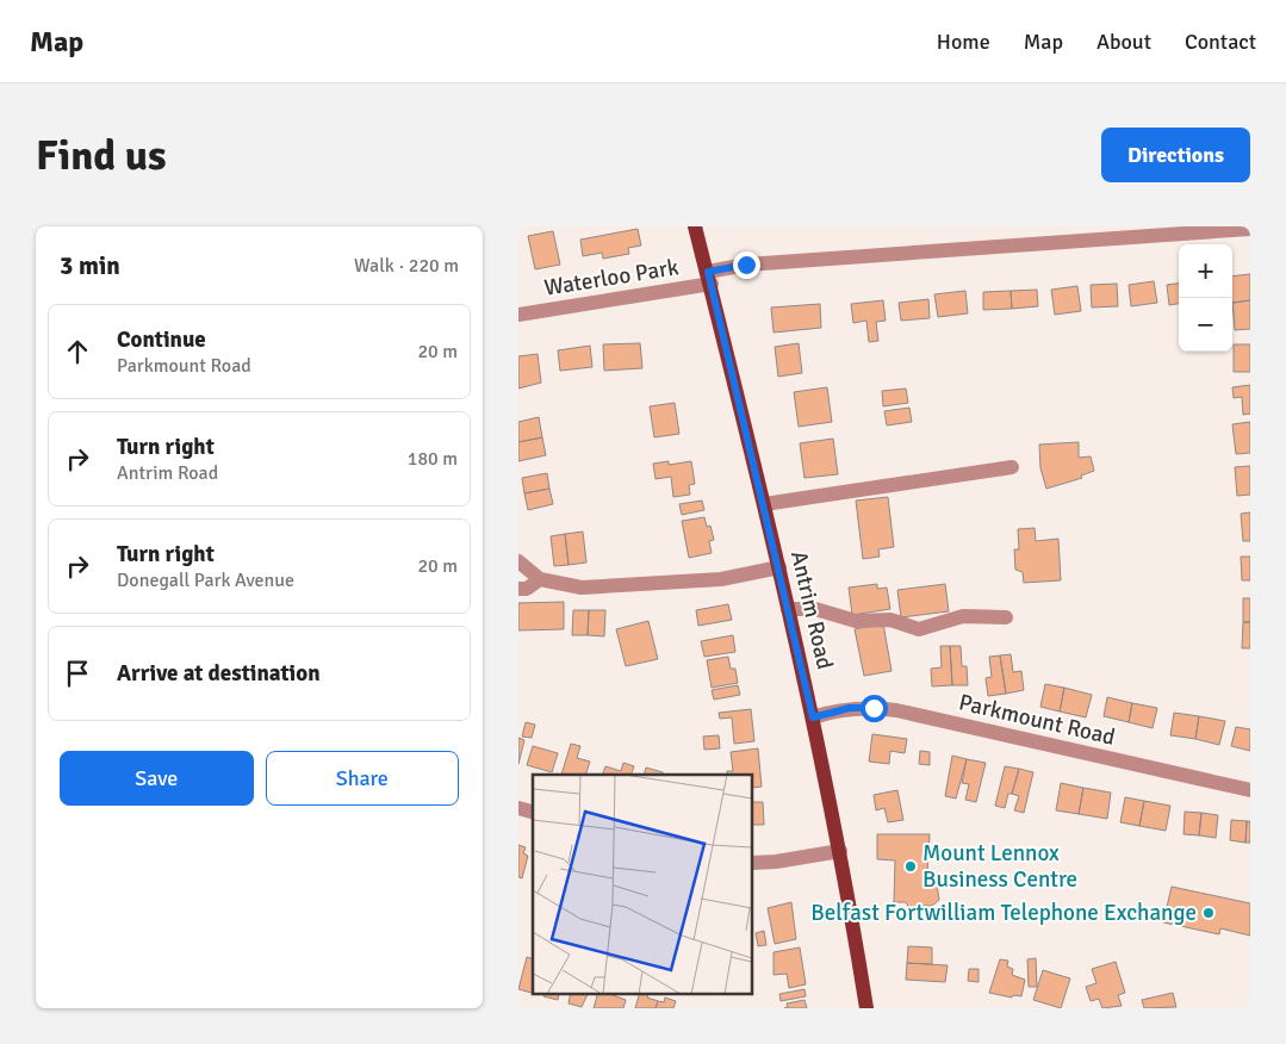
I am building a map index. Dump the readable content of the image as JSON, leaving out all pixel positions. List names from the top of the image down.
{
  "streets": {
    "main road": ["Antrim Road"],
    "street": ["Waterloo Park", "Parkmount Road"]
  },
  "crossings": [
    ["Waterloo Park", "Antrim Road"],
    ["Antrim Road", "Parkmount Road"]
  ],
  "places": ["Mount Lennox Business Centre", "Belfast Fortwilliam Telephone Exchange"],
  "page": {
    "header": "Map",
    "nav": [
      "Home",
      "Map",
      "About",
      "Contact"
    ],
    "buttons": [
      "Directions",
      ["Save", "Share"]
    ],
    "title": "Find us",
    "heading": ["3 min", "Walk · 220 m"],
    "map_buttons": ["+", "−"],
    "list": [
      ["Continue", "Parkmount Road", "20 m"],
      ["Turn right", "Antrim Road", "180 m"],
      ["Turn right", "Donegall Park Avenue", "20 m"],
      "Arrive at destination"
    ]
  }
}
